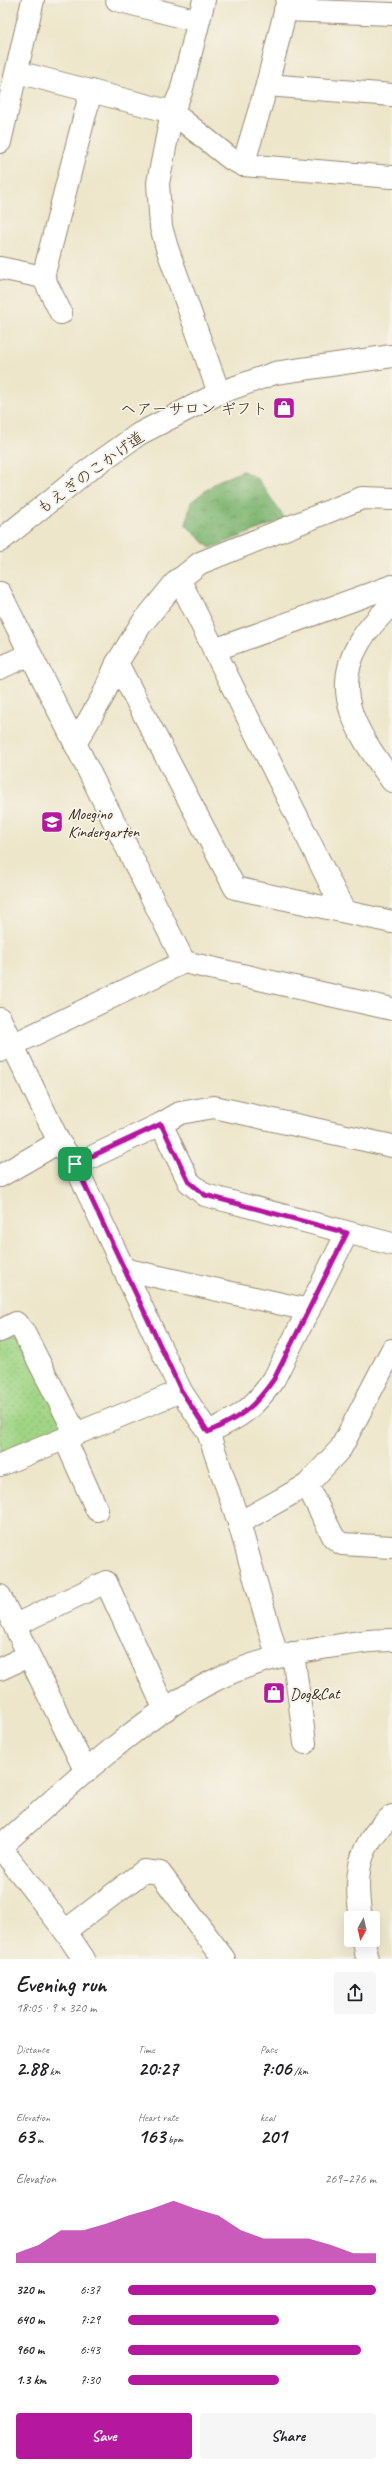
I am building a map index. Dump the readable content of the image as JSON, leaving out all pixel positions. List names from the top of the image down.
{
  "streets": {
    "street": ["もえぎのこかげ道"]
  },
  "places": {
    "shop": ["ヘアーサロン ギフト", "Dog&Cat"],
    "school or university": ["Moegino Kindergarten"]
  },
  "north": "bottom",
  "page": {
    "heading": ["Evening run", "18:05 · 9 × 320 m"],
    "stats": [
      ["Distance", "2.88 km"],
      ["Time", "20:27"],
      ["Pace", "7:06 /km"],
      ["Elevation", "63 m"],
      ["Heart rate", "163 bpm"],
      ["kcal", "201"]
    ],
    "chart": ["Elevation", "269–276 m"],
    "list": [
      {
        "name": "320 m",
        "note": "6:37"
      },
      {
        "name": "640 m",
        "note": "7:29"
      },
      {
        "name": "960 m",
        "note": "6:43"
      },
      {
        "name": "1.3 km",
        "note": "7:30"
      }
    ],
    "buttons": ["Save", "Share"]
  }
}
